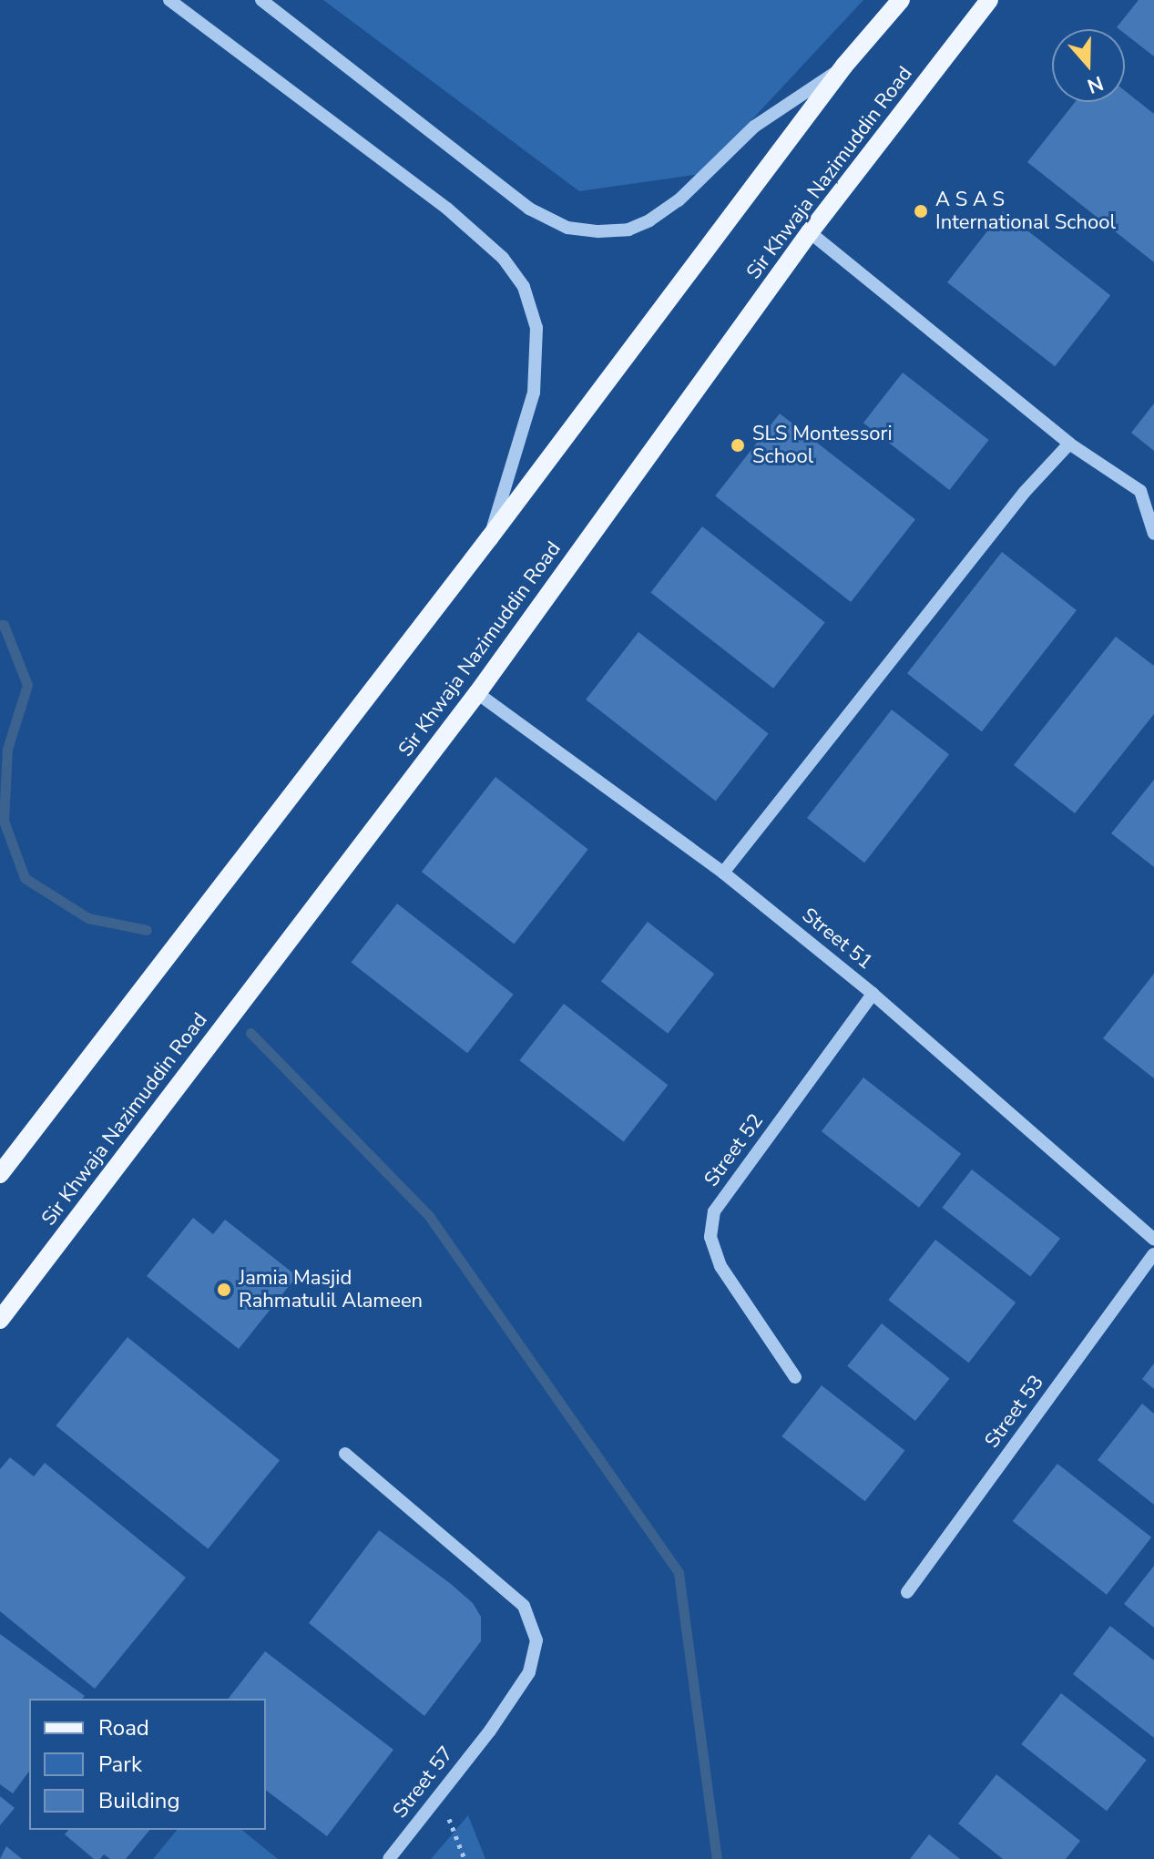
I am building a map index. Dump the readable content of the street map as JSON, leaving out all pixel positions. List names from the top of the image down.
{
  "streets": {
    "main road": ["Sir Khwaja Nazimuddin Road"],
    "street": [
      "Street 51",
      "Street 52",
      "Street 53",
      "Street 57"
    ]
  },
  "crossings": [
    ["Sir Khwaja Nazimuddin Road", "Street 51"],
    ["Street 51", "Street 52"]
  ],
  "places": ["A S A S International School", "SLS Montessori School", "Jamia Masjid Rahmatulil Alameen"],
  "legend": ["Road", "Park", "Building"],
  "north": "bottom"
}
